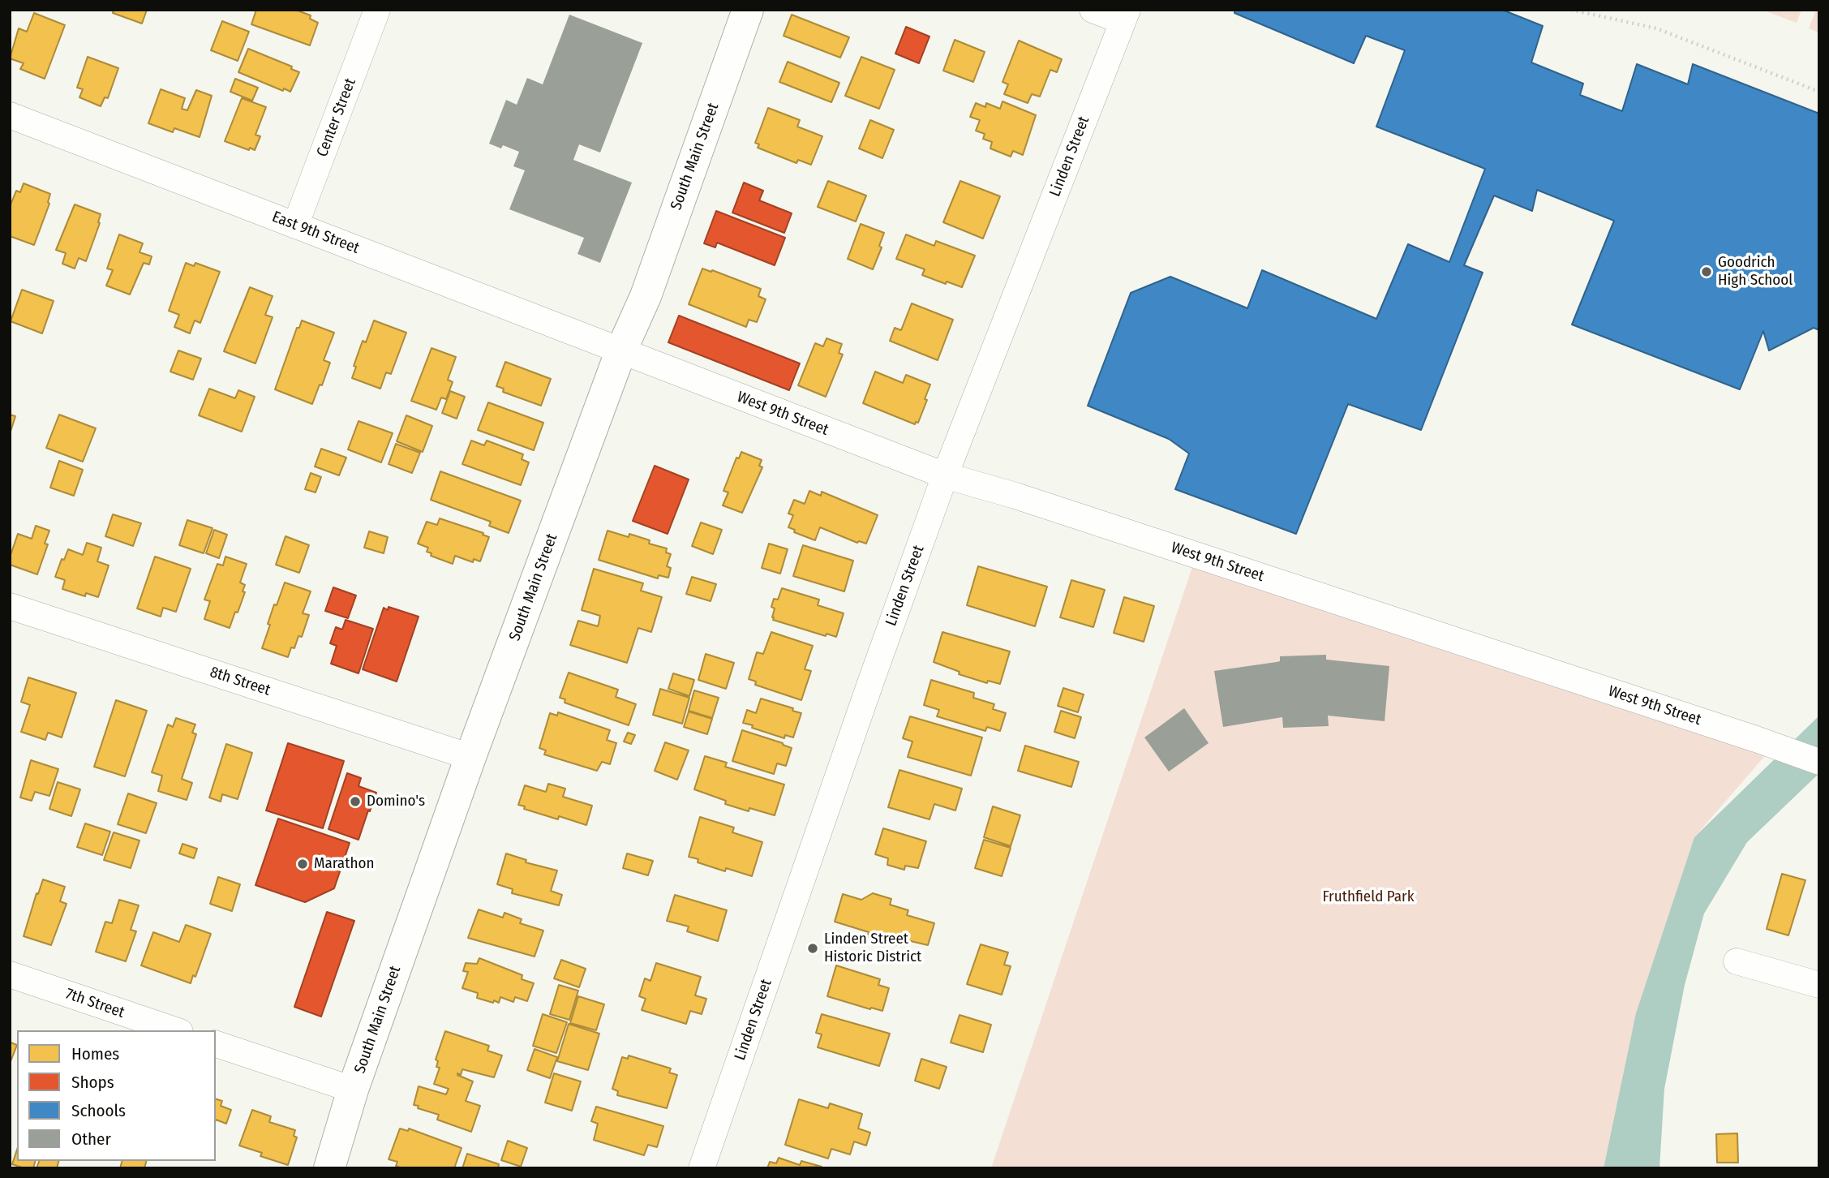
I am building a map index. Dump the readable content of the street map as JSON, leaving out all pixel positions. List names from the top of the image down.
{
  "streets": {
    "main road": ["South Main Street"],
    "street": [
      "Center Street",
      "Linden Street",
      "East 9th Street",
      "West 9th Street",
      "8th Street",
      "7th Street"
    ]
  },
  "crossings": [
    ["Center Street", "East 9th Street"],
    ["South Main Street", "East 9th Street"],
    ["South Main Street", "West 9th Street"],
    ["South Main Street", "8th Street"],
    ["Linden Street", "West 9th Street"],
    ["East 9th Street", "West 9th Street"]
  ],
  "parks": ["Fruthfield Park"],
  "places": [
    "Goodrich High School",
    "Domino's",
    "Marathon",
    "Linden Street Historic District"
  ],
  "legend": [
    "Homes",
    "Shops",
    "Schools",
    "Other"
  ]
}
